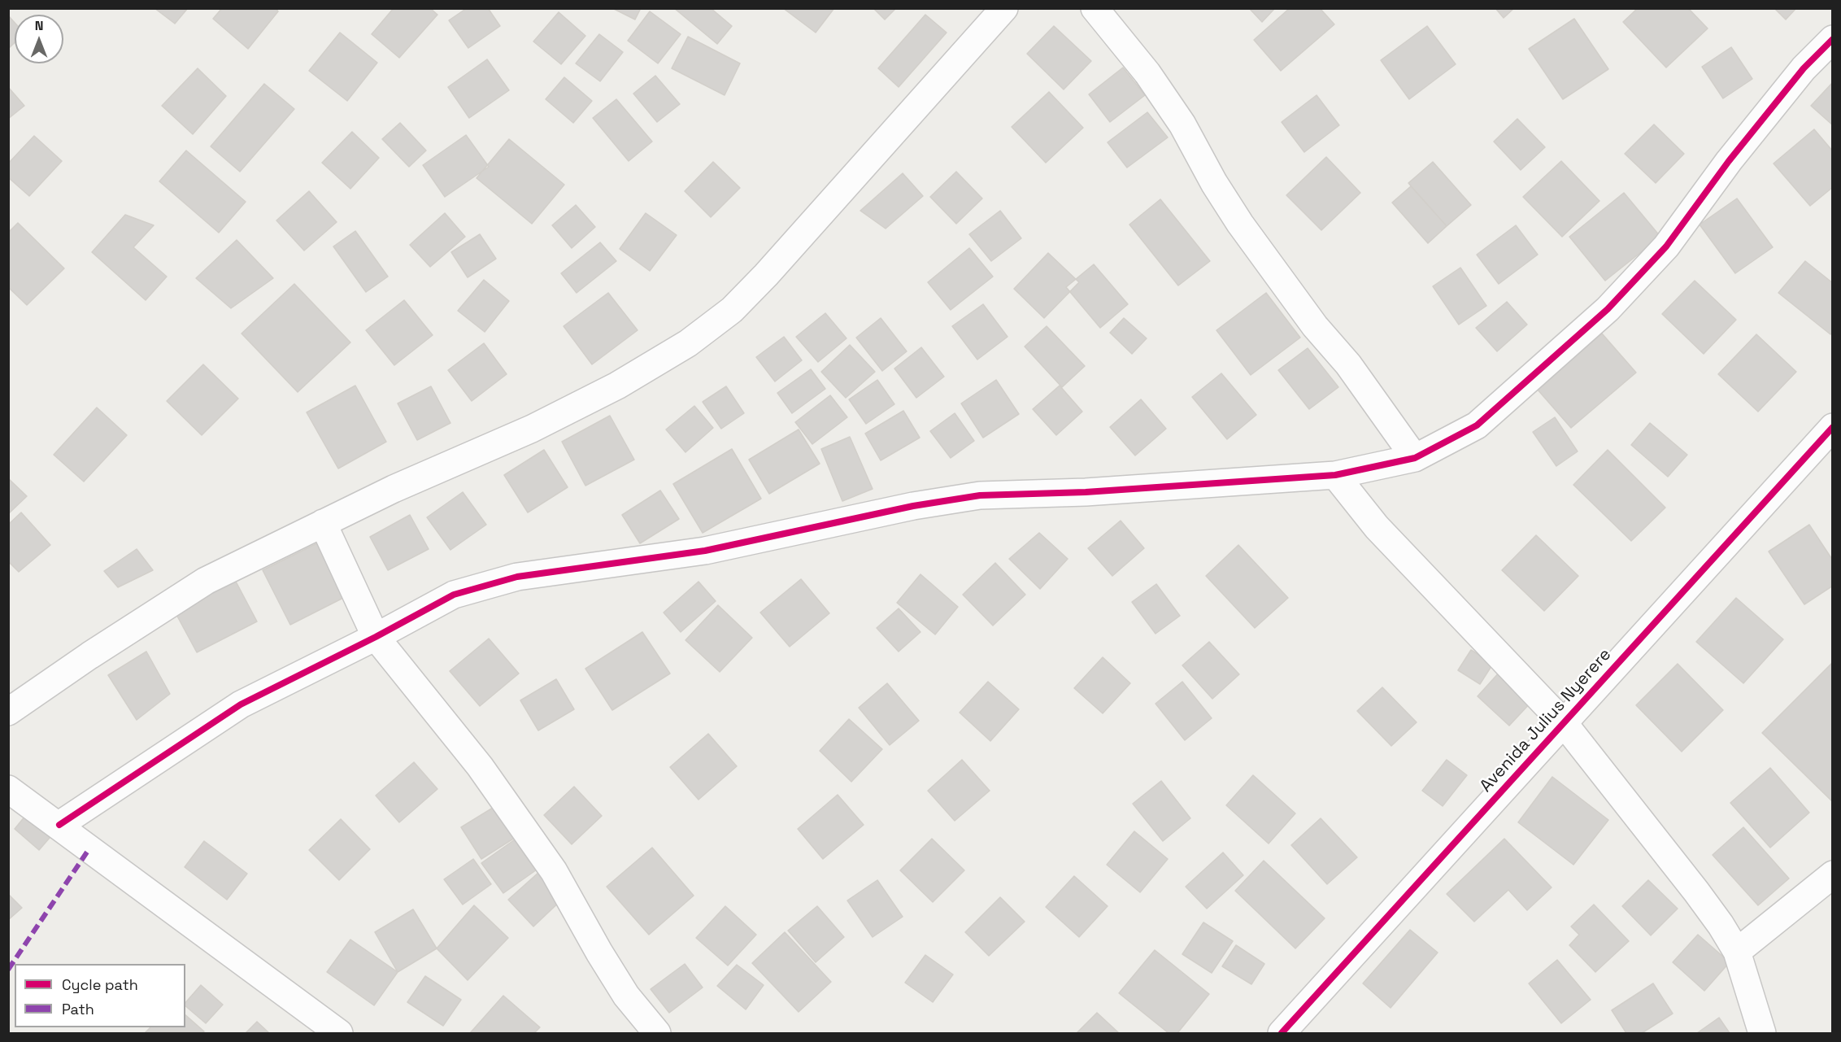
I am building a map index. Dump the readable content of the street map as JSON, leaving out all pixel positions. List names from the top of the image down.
{
  "streets": {
    "street": ["Avenida Julius Nyerere"]
  },
  "legend": ["Cycle path", "Path"],
  "north": "top"
}
